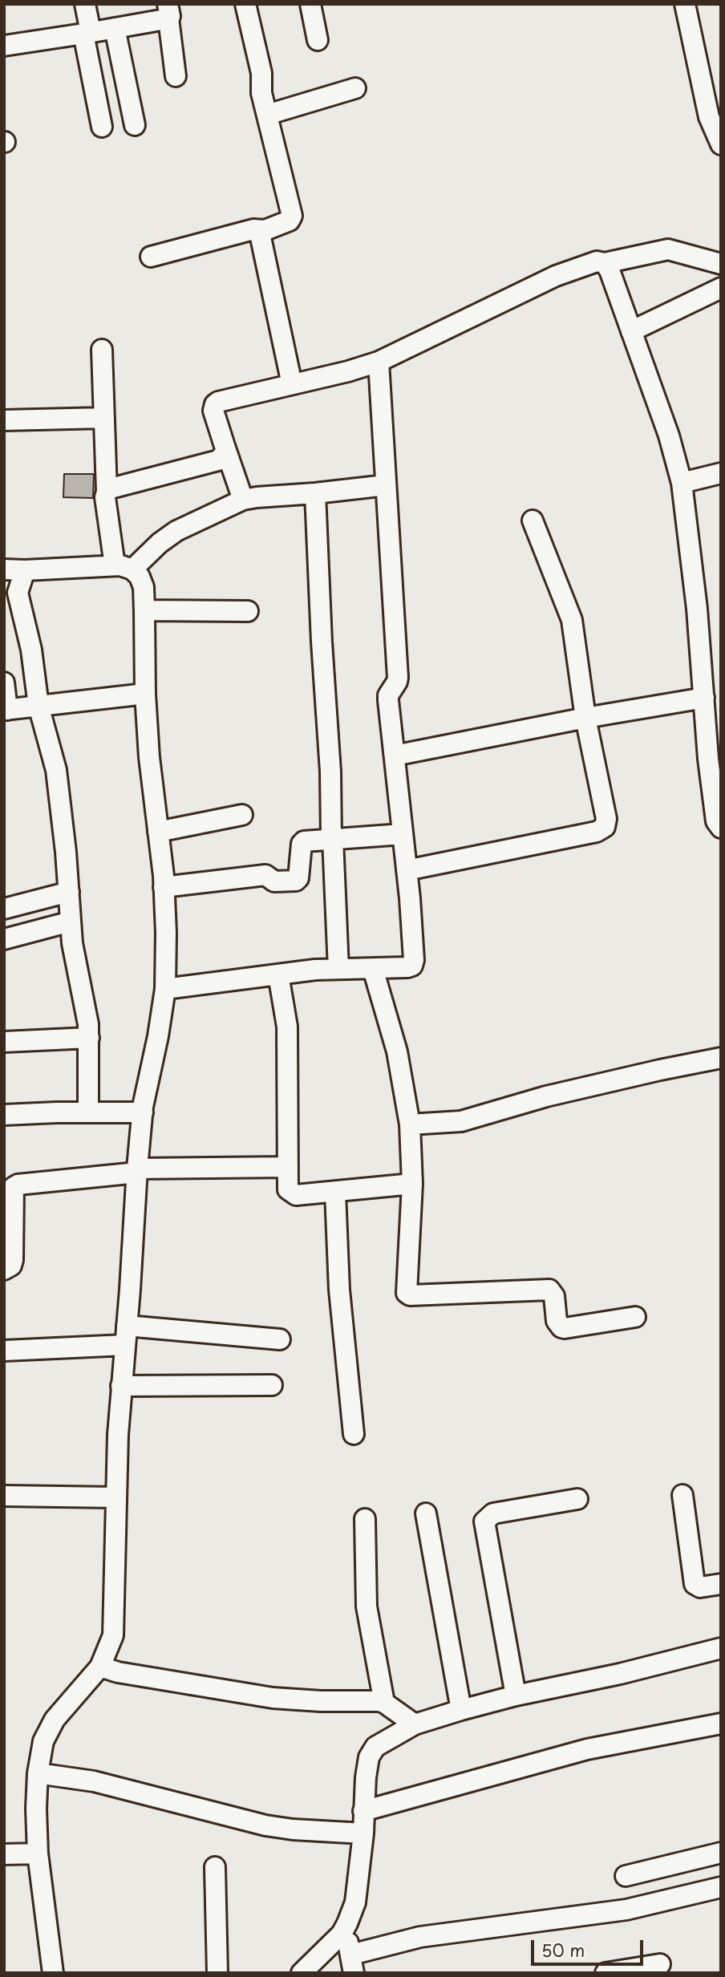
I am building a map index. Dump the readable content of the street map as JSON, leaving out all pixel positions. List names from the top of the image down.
{
  "scale_bar": "50 m"
}
